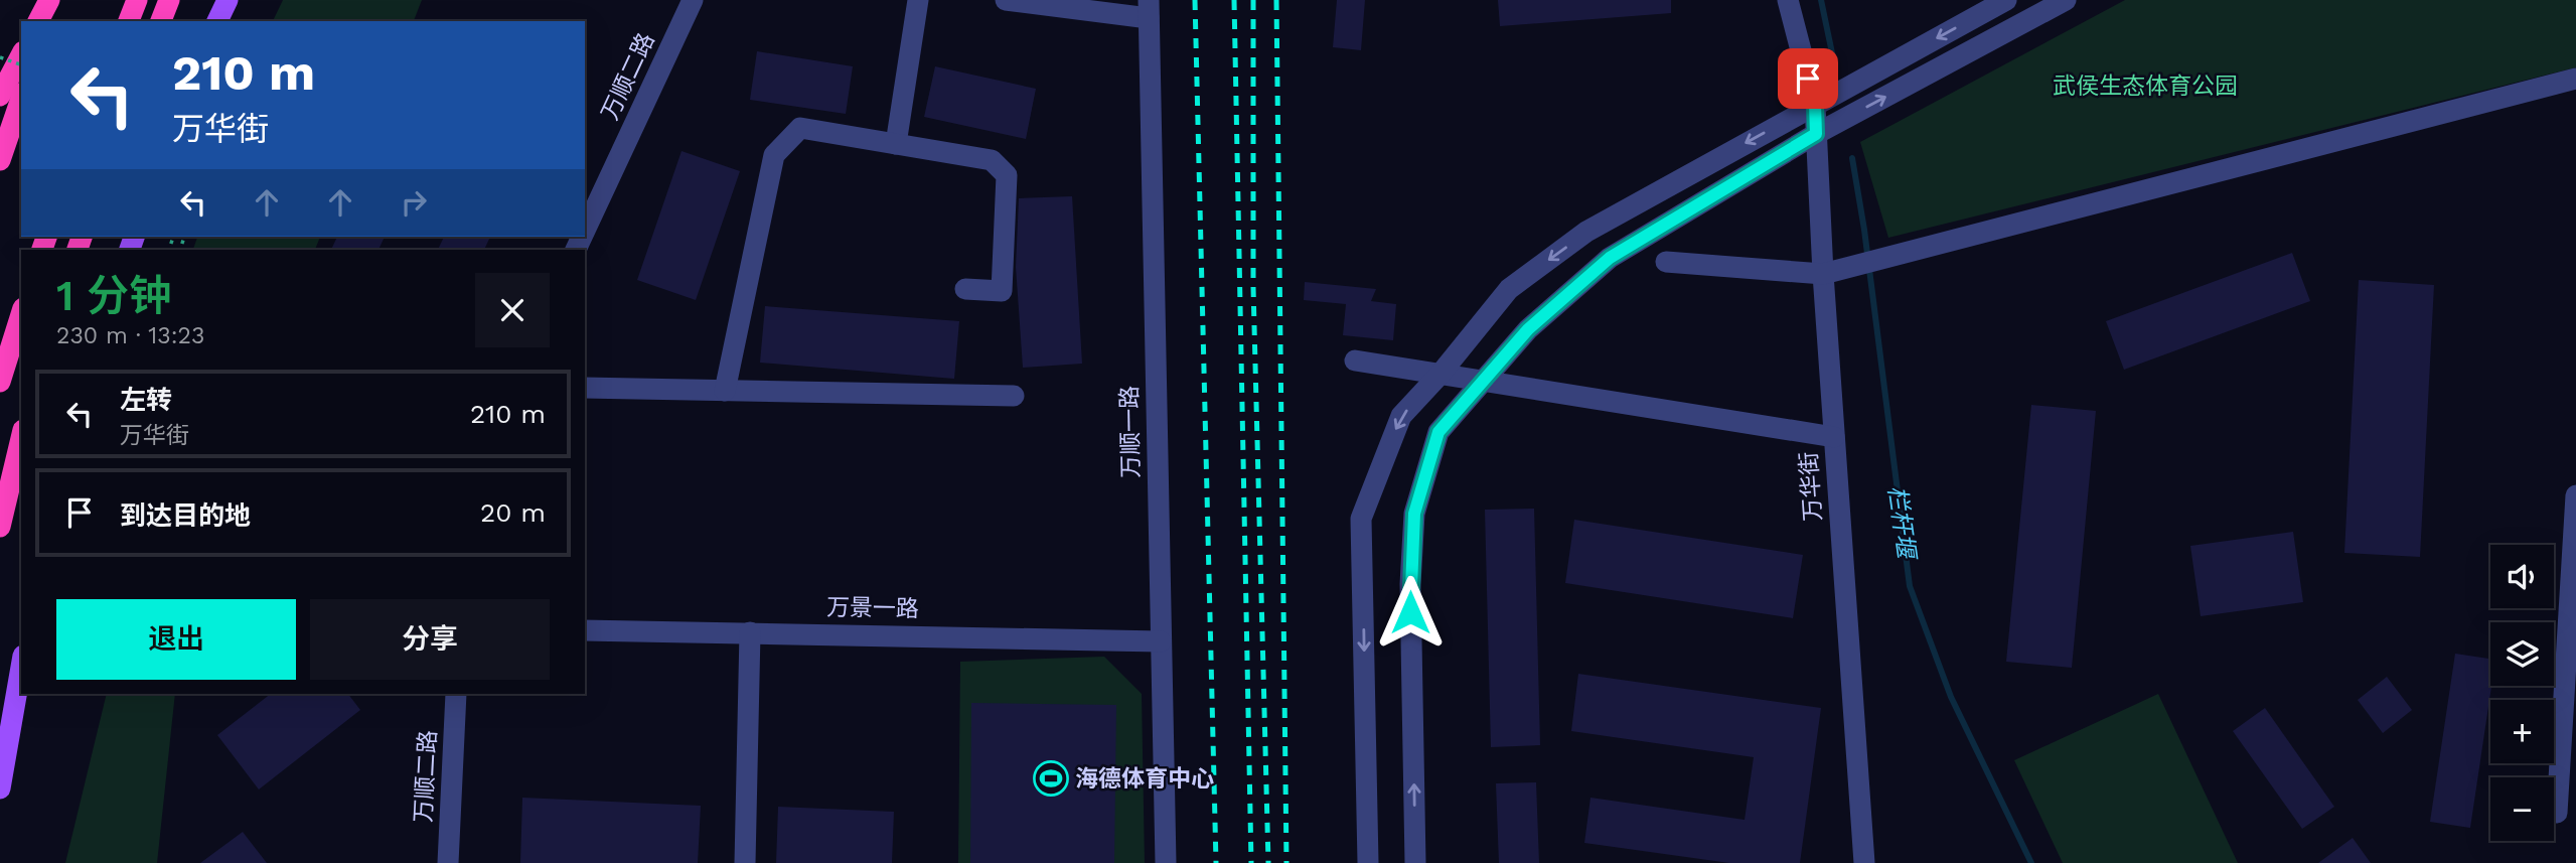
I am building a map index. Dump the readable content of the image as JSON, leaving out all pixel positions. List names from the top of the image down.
{
  "streets": {
    "street": [
      "万顺二路",
      "万顺一路",
      "万华街",
      "万景一路"
    ]
  },
  "crossings": [
    ["万顺一路", "万景一路"]
  ],
  "water": ["栏杆堰"],
  "parks": ["武侯生态体育公园"],
  "places": {
    "sports": ["海德体育中心"]
  },
  "page": {
    "turn": ["210 m", "万华街"],
    "heading": ["1 分钟", "230 m · 13:23"],
    "list": [
      {
        "name": "左转",
        "note": "万华街",
        "value": "210 m"
      },
      {
        "name": "到达目的地",
        "value": "20 m"
      }
    ],
    "map_buttons": ["+", "−"],
    "buttons": ["退出", "分享"]
  }
}
